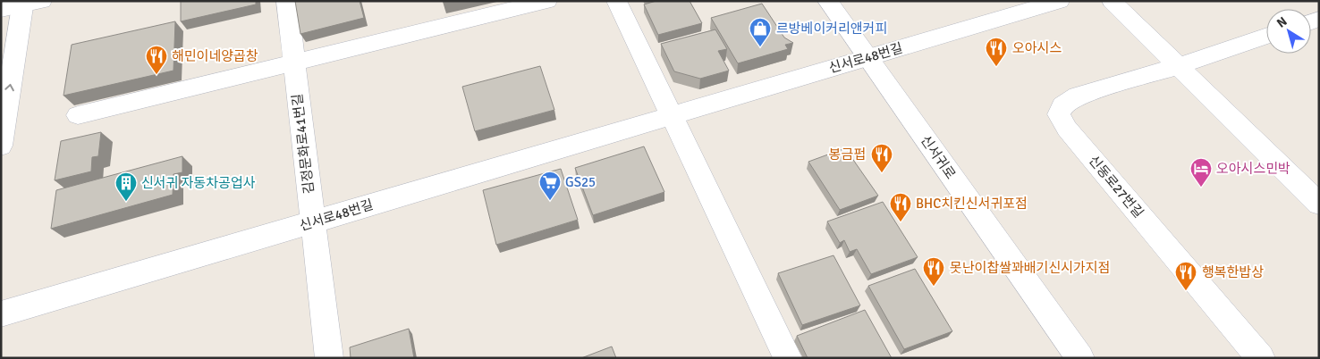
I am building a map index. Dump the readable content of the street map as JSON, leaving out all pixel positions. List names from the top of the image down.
{
  "streets": {
    "street": [
      "신서로48번길",
      "김정문화로41번길",
      "신서귀로",
      "신동로27번길"
    ]
  },
  "crossings": [
    ["신서로48번길", "김정문화로41번길"],
    ["신서로48번길", "신서귀로"]
  ],
  "places": {
    "shop": ["르방베이커리앤커피"],
    "restaurant": [
      "오아시스",
      "해민이네양곱창",
      "봉금펍",
      "BHC치킨신서귀포점",
      "못난이찹쌀꽈배기신시가지점",
      "행복한밥상"
    ],
    "hotel": ["오아시스민박"],
    "supermarket": ["GS25"],
    "building": ["신서귀 자동차공업사"]
  },
  "north": "top left"
}
